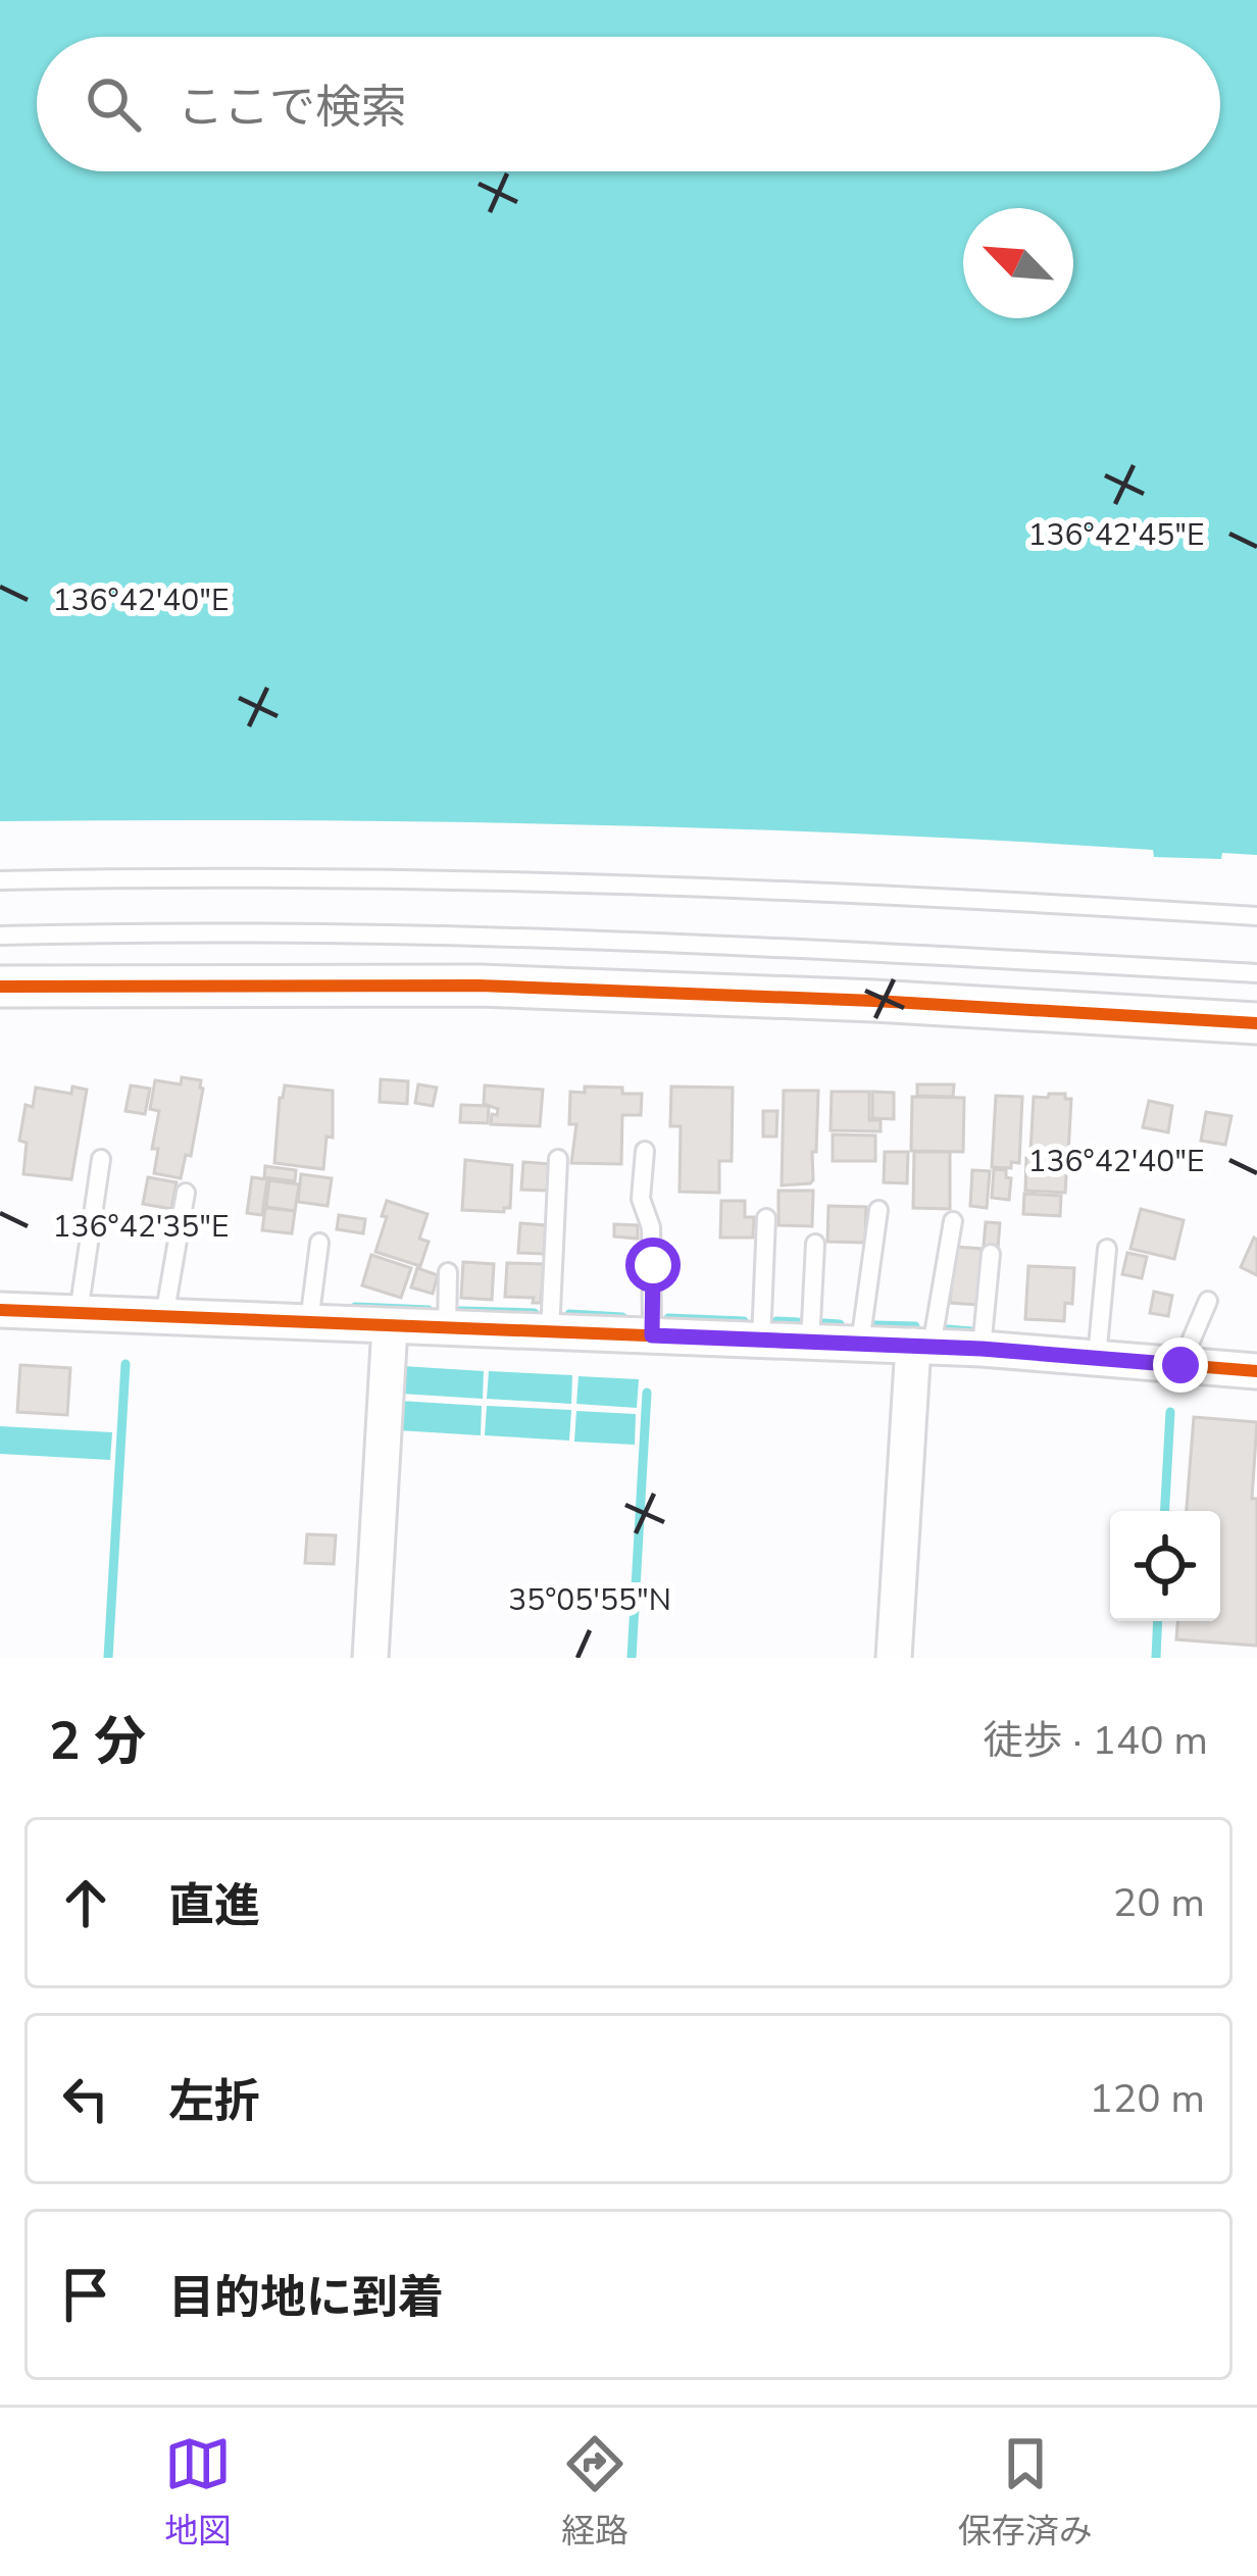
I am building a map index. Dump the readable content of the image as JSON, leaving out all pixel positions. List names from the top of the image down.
{
  "north": "top left",
  "page": {
    "search": "ここで検索",
    "heading": ["2 分", "徒歩 · 140 m"],
    "list": [
      ["直進", "20 m"],
      ["左折", "120 m"],
      "目的地に到着"
    ],
    "nav": ["地図", "経路", "保存済み"]
  },
  "coordinates": [
    "136°42'45\"E",
    "136°42'40\"E",
    "136°42'35\"E",
    "35°05'55\"N"
  ]
}
